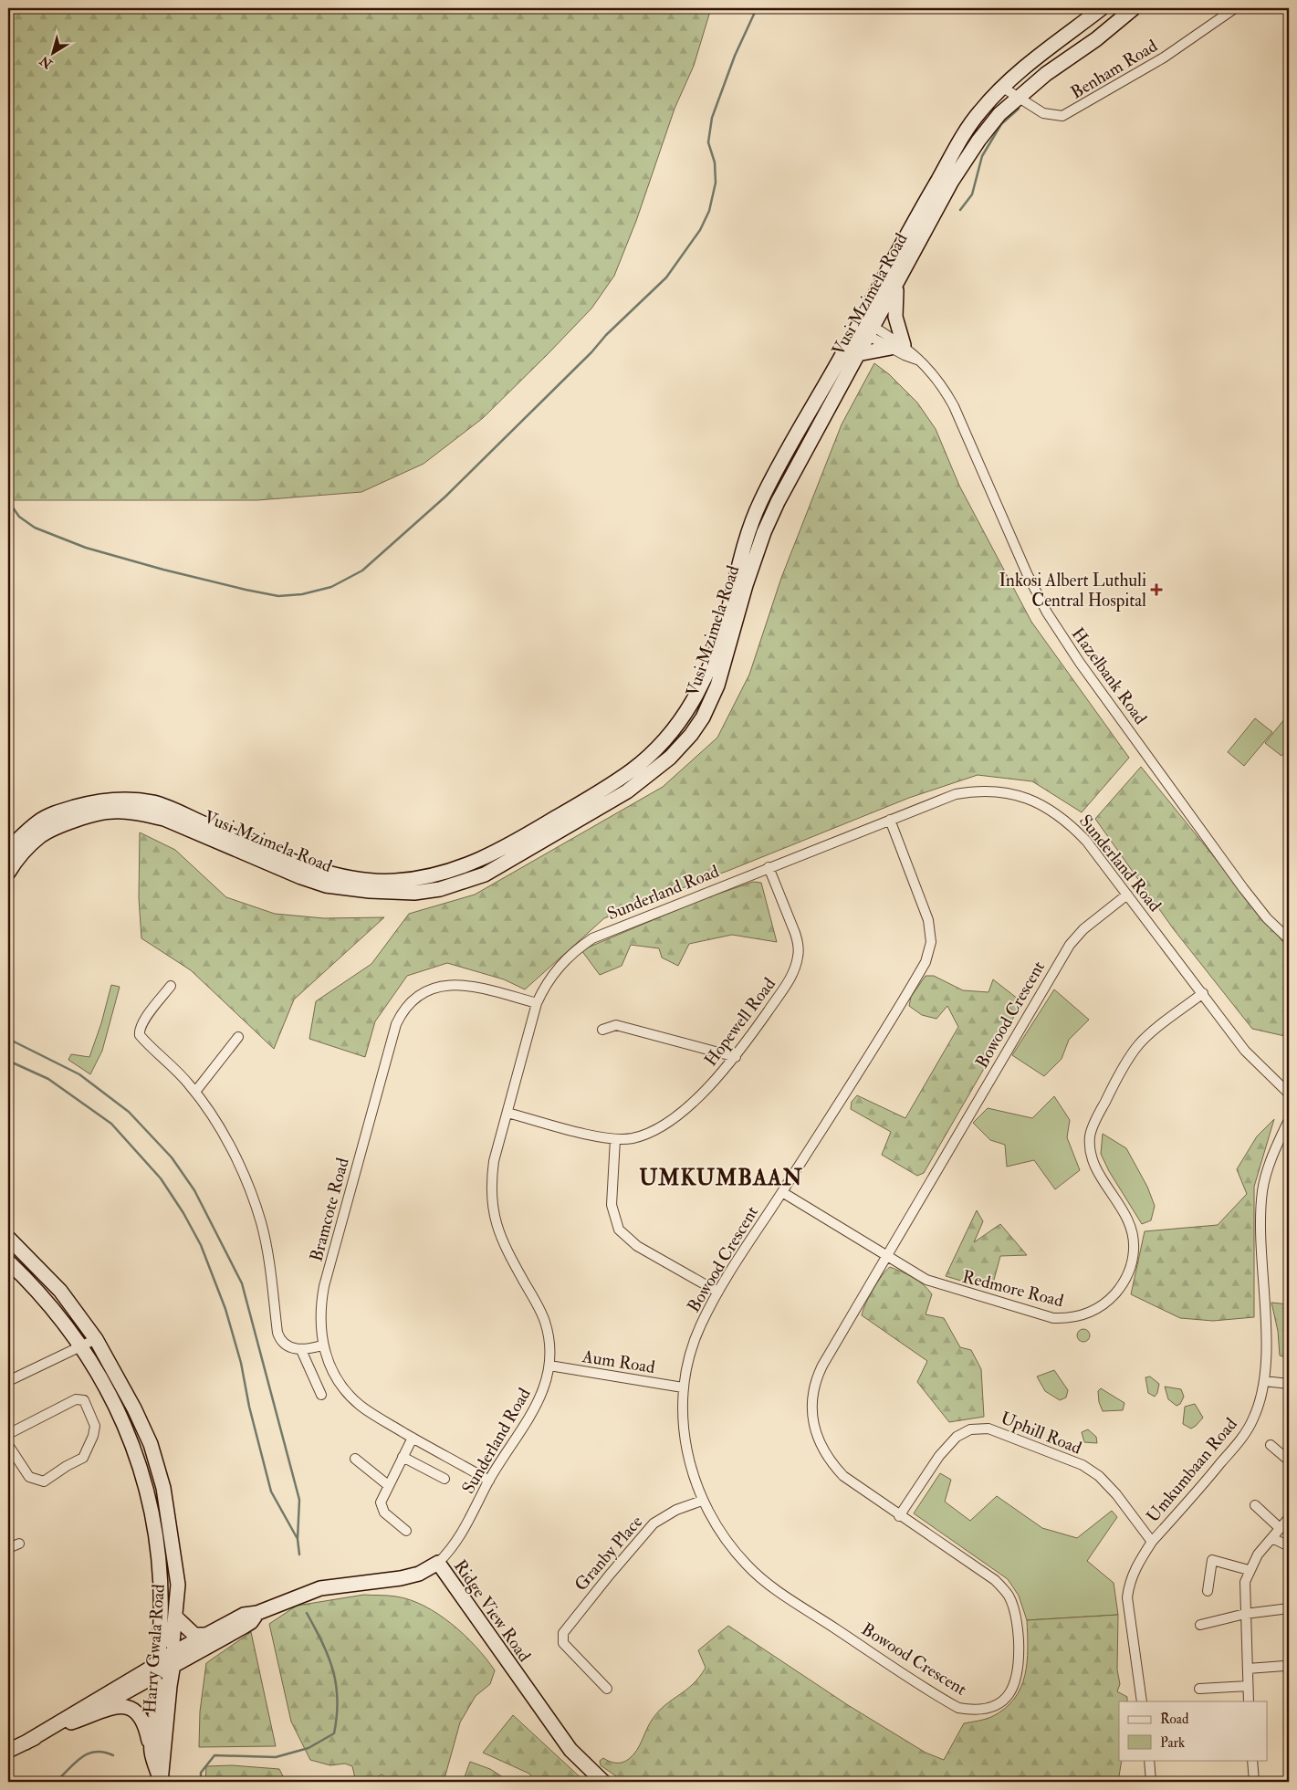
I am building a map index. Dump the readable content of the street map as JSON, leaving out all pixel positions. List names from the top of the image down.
{
  "streets": {
    "main road": ["Vusi Mzimela Road", "Ridge View Road", "Harry Gwala Road"],
    "street": [
      "Benham Road",
      "Hazelbank Road",
      "Sunderland Road",
      "Bowood Crescent",
      "Hopewell Road",
      "Bramcote Road",
      "Redmore Road",
      "Aum Road",
      "Uphill Road",
      "Umkumbaan Road",
      "Granby Place"
    ]
  },
  "crossings": [
    ["Benham Road", "Vusi Mzimela Road"],
    ["Vusi Mzimela Road", "Hazelbank Road"],
    ["Sunderland Road", "Bowood Crescent"],
    ["Sunderland Road", "Hopewell Road"],
    ["Sunderland Road", "Bramcote Road"],
    ["Sunderland Road", "Redmore Road"],
    ["Sunderland Road", "Aum Road"],
    ["Sunderland Road", "Ridge View Road"],
    ["Bowood Crescent", "Redmore Road"],
    ["Bowood Crescent", "Aum Road"],
    ["Bowood Crescent", "Uphill Road"],
    ["Bowood Crescent", "Granby Place"],
    ["Uphill Road", "Umkumbaan Road"],
    ["Ridge View Road", "Harry Gwala Road"]
  ],
  "districts": ["UMKUMBAAN"],
  "places": {
    "health": ["Inkosi Albert Luthuli Central Hospital"]
  },
  "legend": ["Road", "Park"],
  "north": "bottom left"
}
